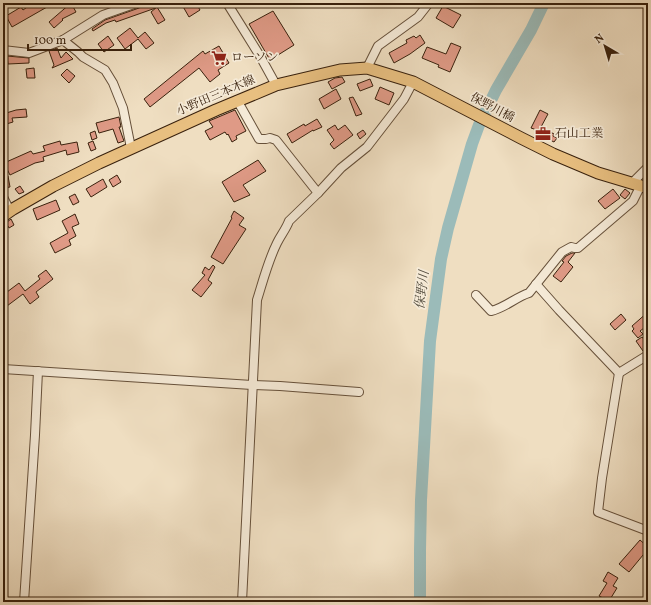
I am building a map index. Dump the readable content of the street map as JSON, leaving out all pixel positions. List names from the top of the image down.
{
  "streets": {
    "main road": ["小野田三本木線", "保野川橋"]
  },
  "crossings": [
    ["小野田三本木線", "保野川橋"]
  ],
  "water": ["保野川"],
  "places": {
    "supermarket": ["ローソン"],
    "office": ["石山工業"]
  },
  "scale_bar": "100 m",
  "north": "top left"
}
